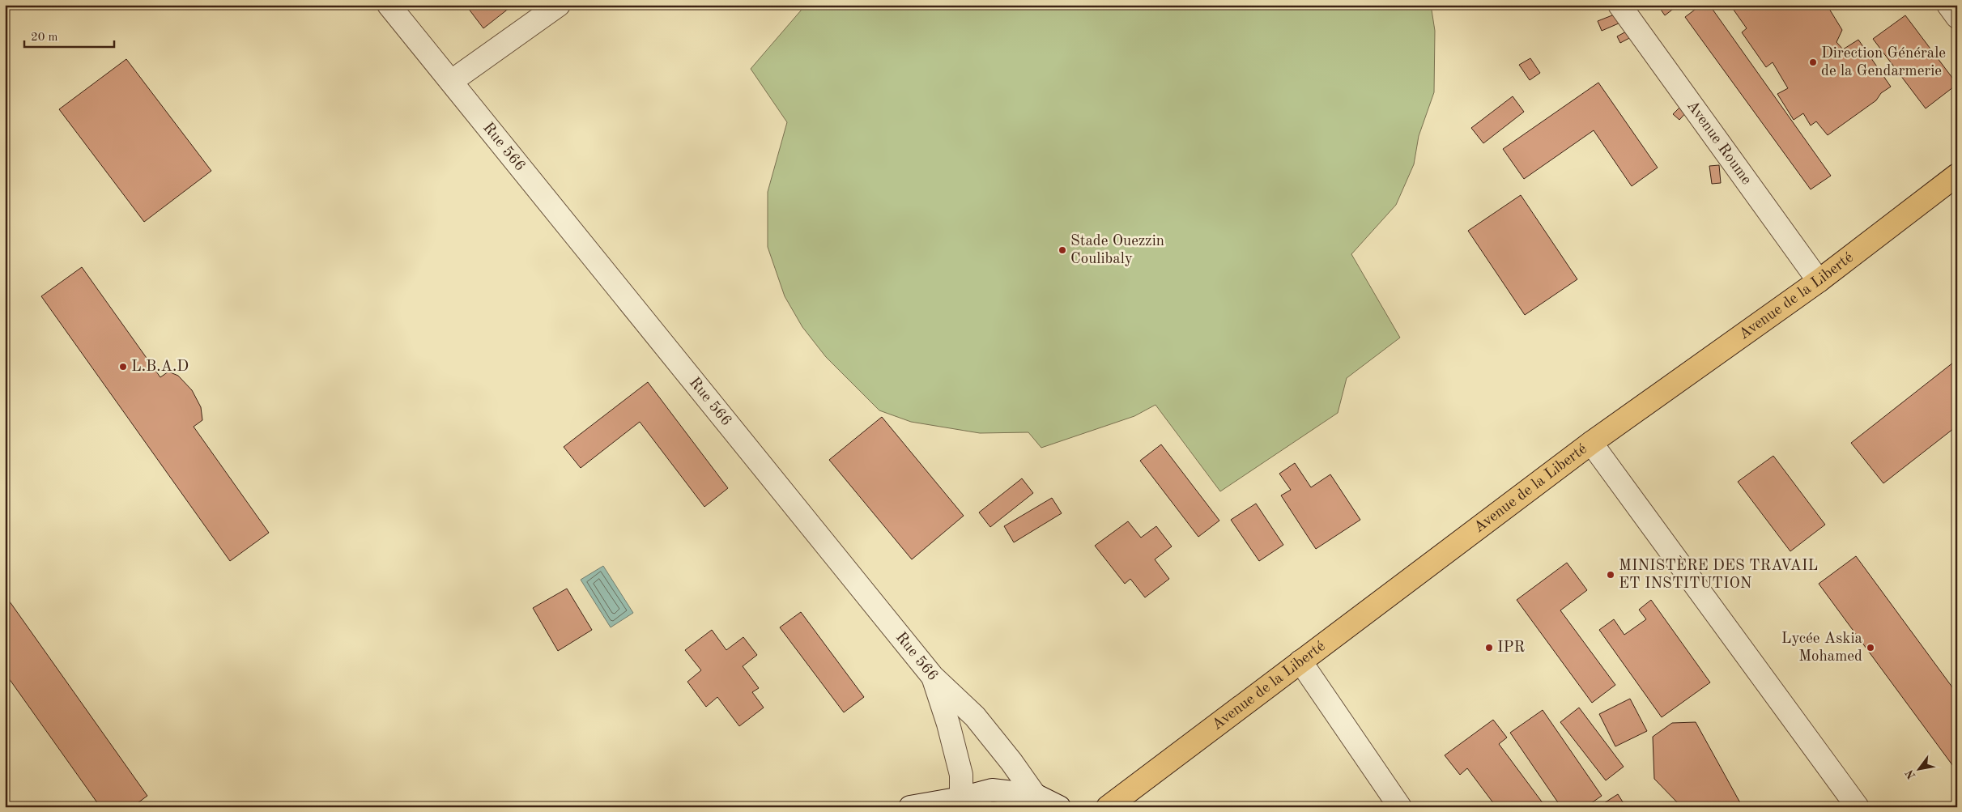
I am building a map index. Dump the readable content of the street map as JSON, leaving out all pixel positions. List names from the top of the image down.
{
  "streets": {
    "main road": ["Avenue de la Liberté"],
    "street": ["Avenue Roume", "Rue 566"]
  },
  "crossings": [
    ["Avenue Roume", "Avenue de la Liberté"]
  ],
  "places": [
    "Direction Générale de la Gendarmerie",
    "Stade Ouezzin Coulibaly",
    "L.B.A.D",
    "MINISTÈRE DES TRAVAIL ET INSTITUTION",
    "IPR",
    "Lycée Askia Mohamed"
  ],
  "scale_bar": "20 m",
  "north": "bottom left"
}
